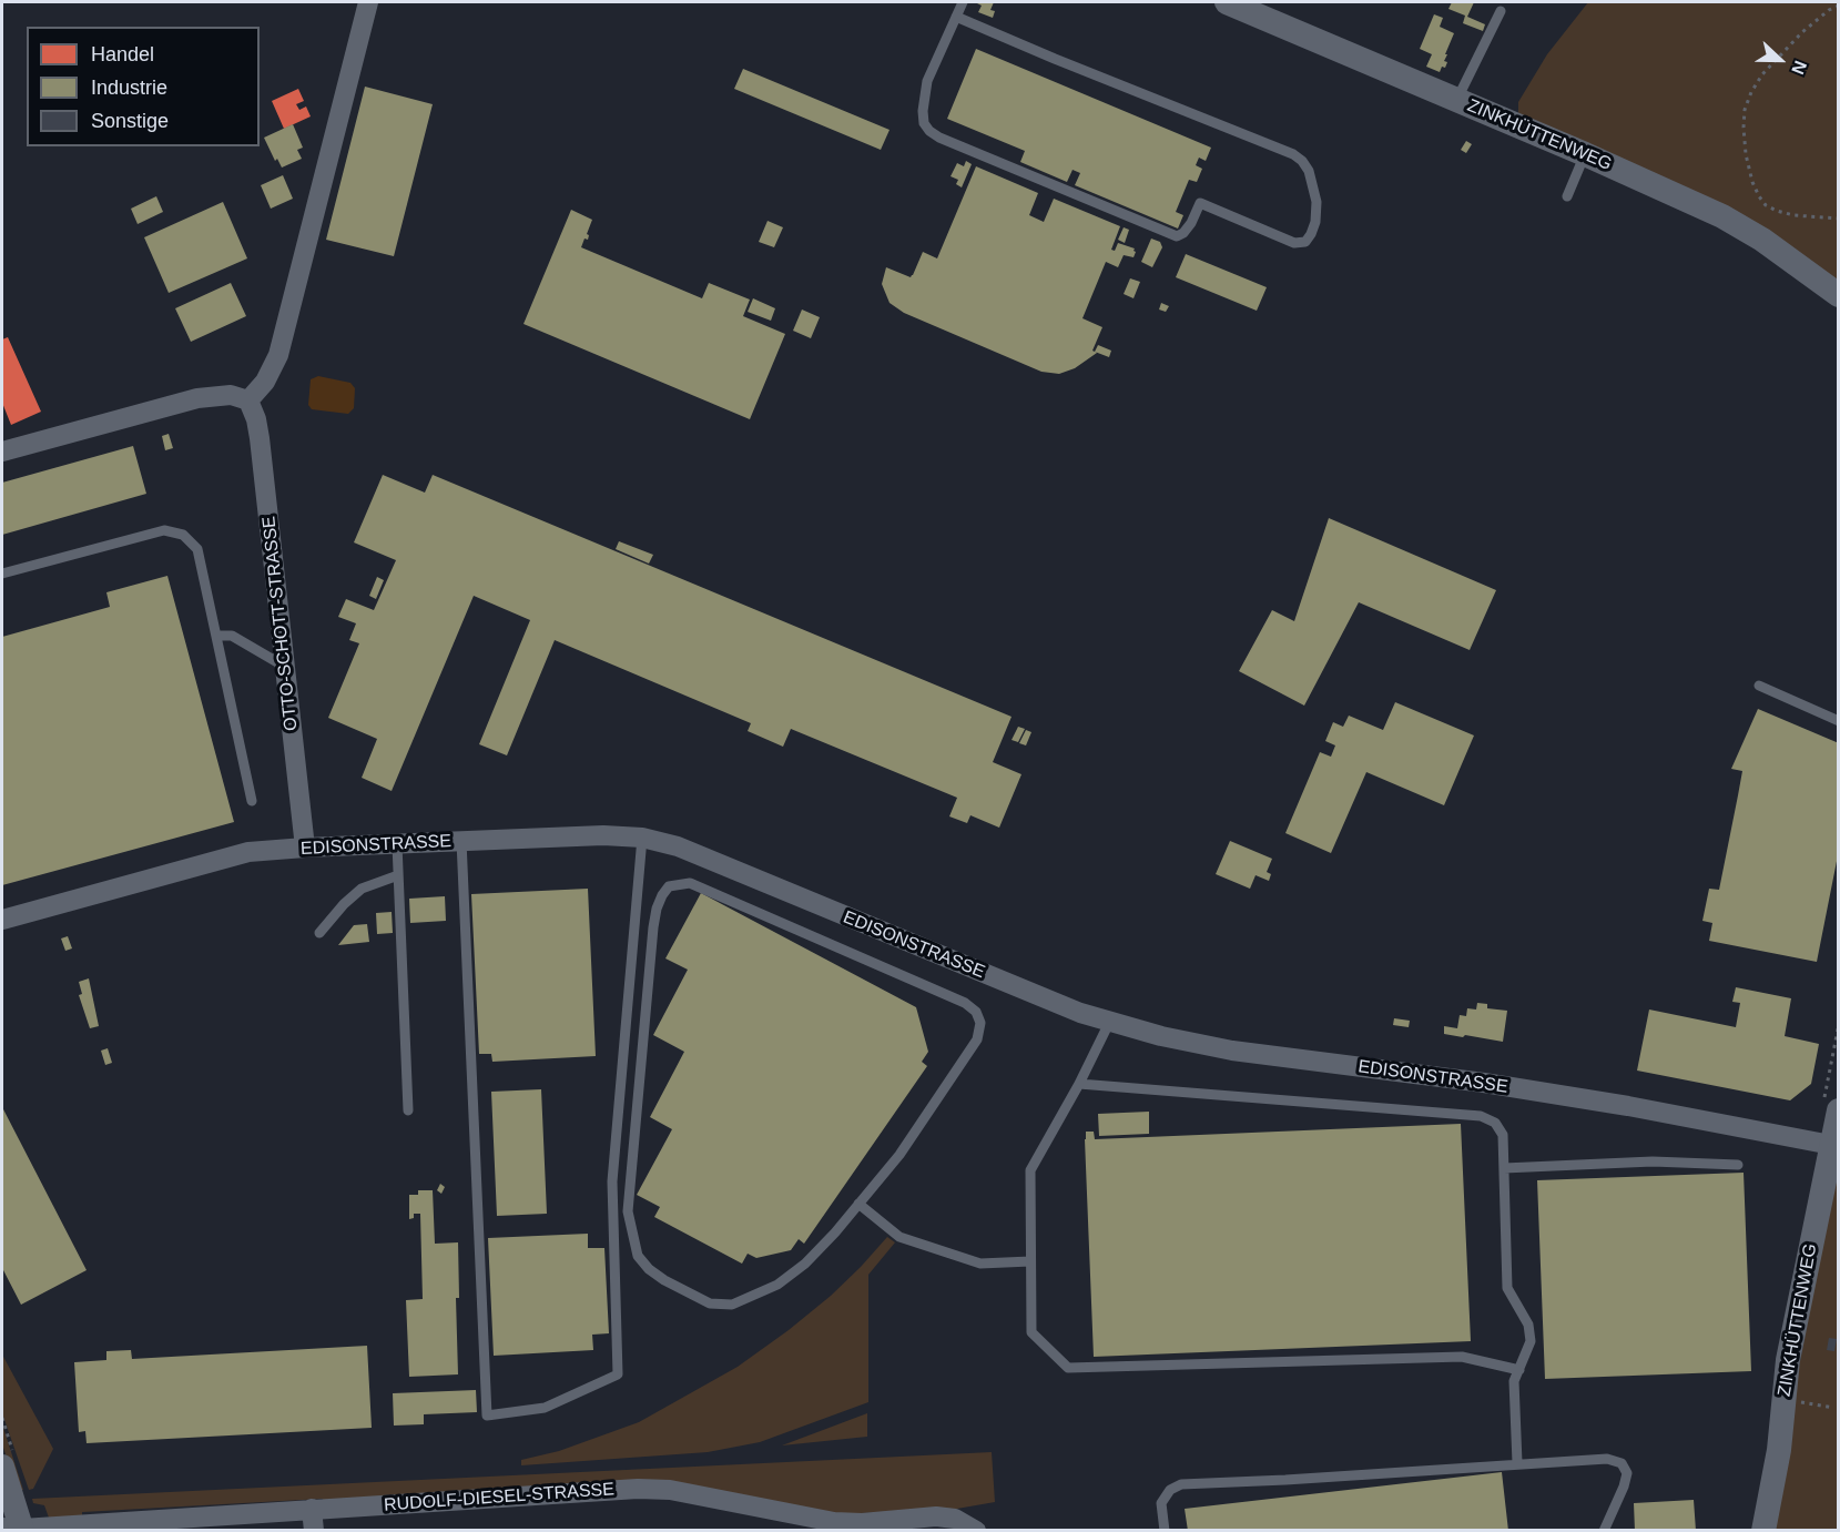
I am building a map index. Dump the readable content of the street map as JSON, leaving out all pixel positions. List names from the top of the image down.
{
  "streets": {
    "street": [
      "ZINKHÜTTENWEG",
      "OTTO-SCHOTT-STRASSE",
      "EDISONSTRASSE",
      "RUDOLF-DIESEL-STRASSE"
    ]
  },
  "crossings": [
    ["ZINKHÜTTENWEG", "EDISONSTRASSE"],
    ["OTTO-SCHOTT-STRASSE", "EDISONSTRASSE"]
  ],
  "legend": ["Handel", "Industrie", "Sonstige"],
  "north": "right"
}
